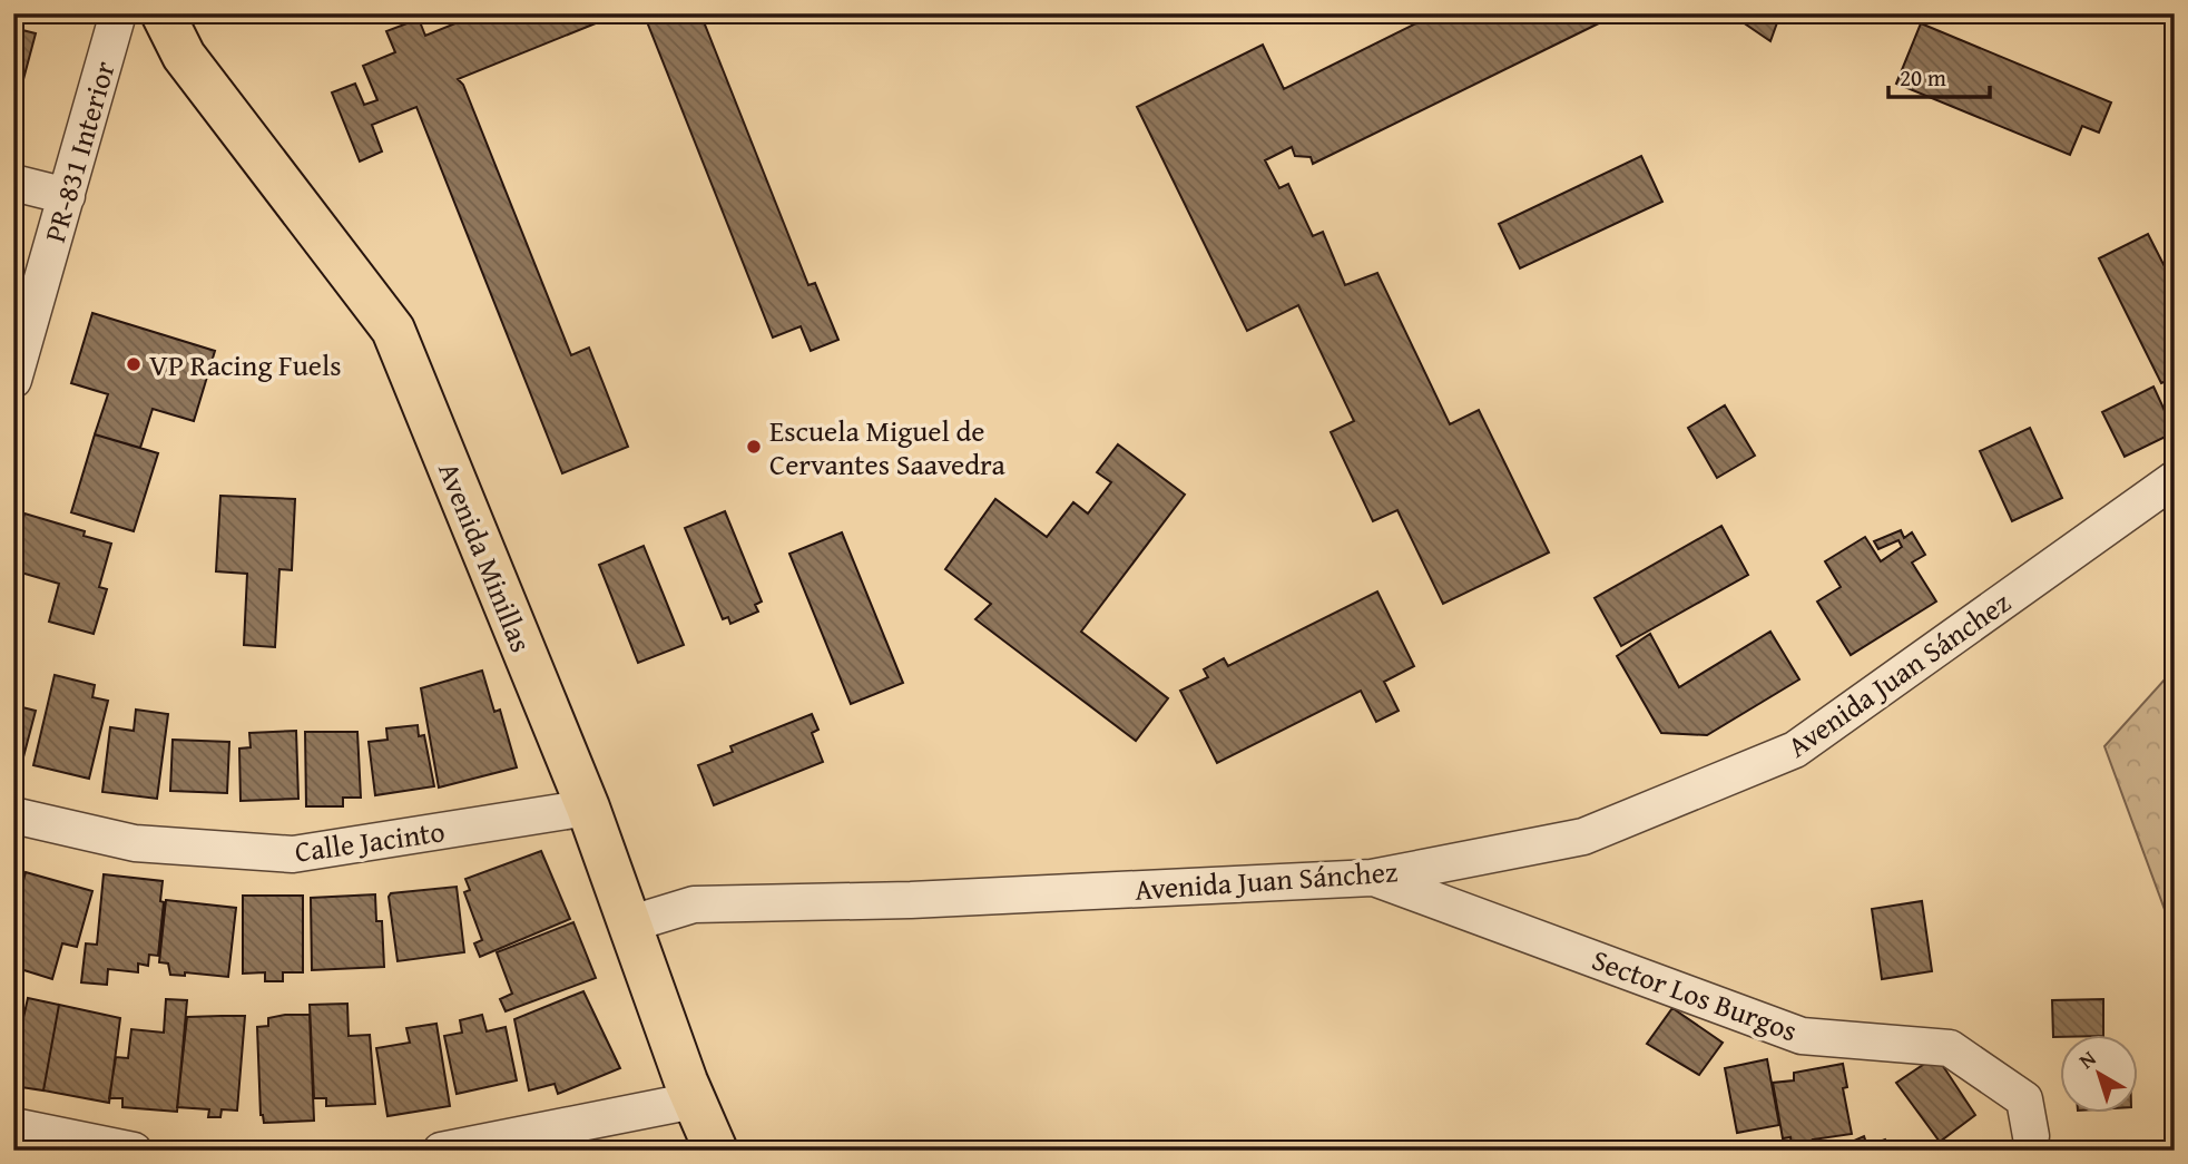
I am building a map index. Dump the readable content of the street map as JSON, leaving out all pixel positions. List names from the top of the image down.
{
  "streets": {
    "main road": ["Avenida Minillas"],
    "street": [
      "PR-831 Interior",
      "Avenida Juan Sánchez",
      "Calle Jacinto",
      "Sector Los Burgos"
    ]
  },
  "crossings": [
    ["Avenida Minillas", "Avenida Juan Sánchez"],
    ["Avenida Minillas", "Calle Jacinto"],
    ["Avenida Juan Sánchez", "Sector Los Burgos"]
  ],
  "places": ["VP Racing Fuels", "Escuela Miguel de Cervantes Saavedra"],
  "scale_bar": "20 m",
  "north": "top left"
}
